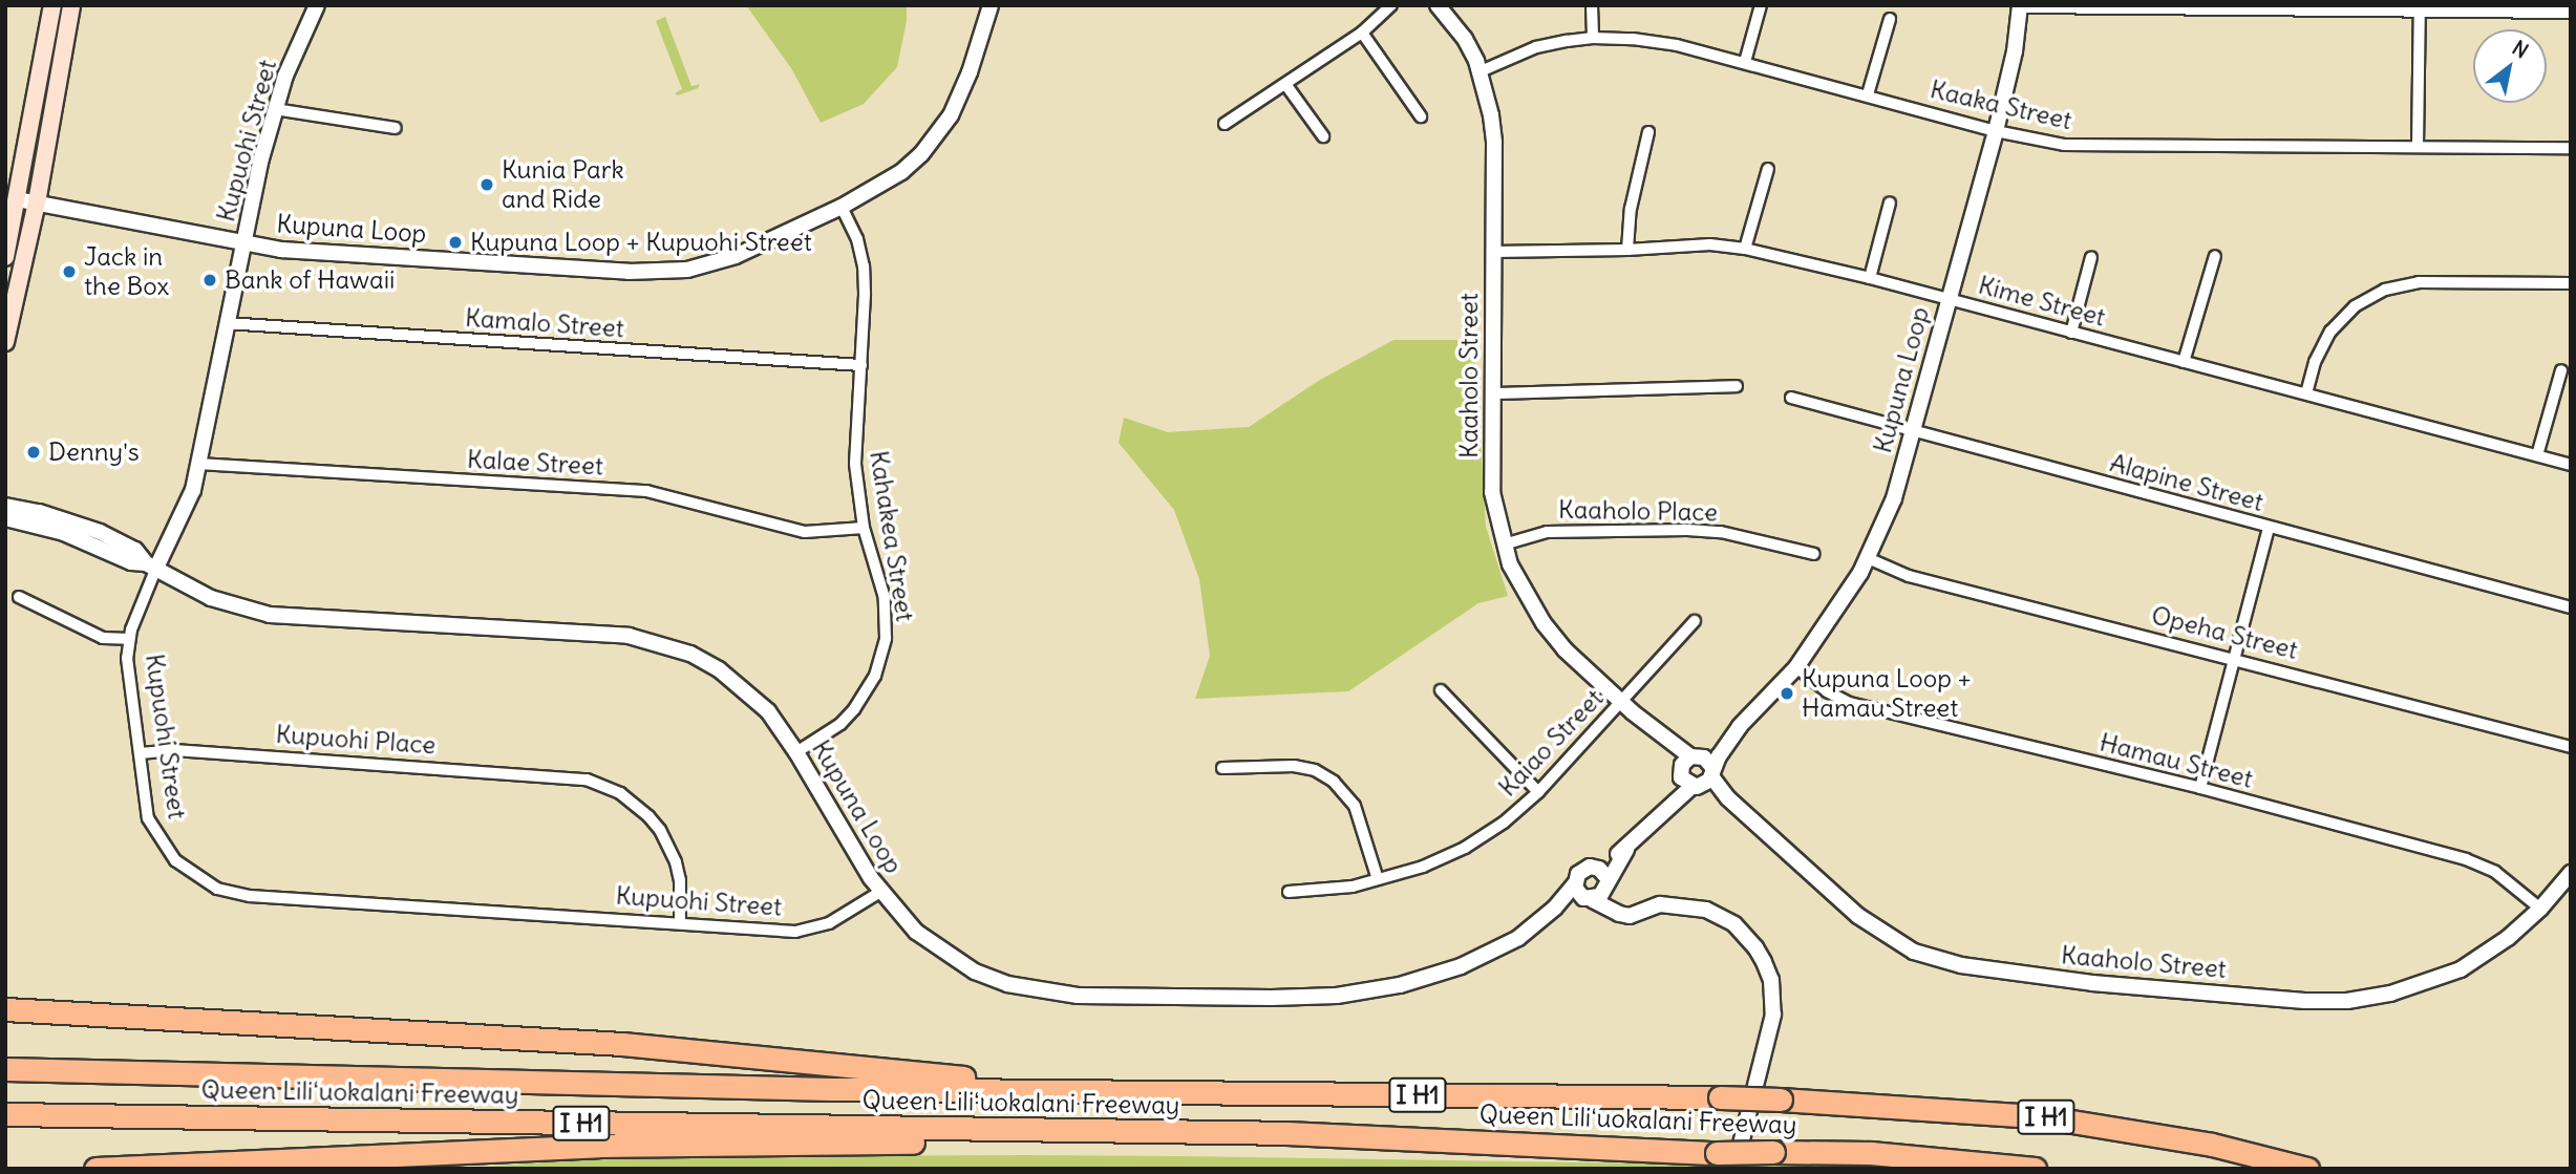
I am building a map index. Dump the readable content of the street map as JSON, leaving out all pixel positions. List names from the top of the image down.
{
  "streets": {
    "highway": ["Queen Liliʻuokalani Freeway", "I H1"],
    "street": [
      "Kaaka Street",
      "Kupuohi Street",
      "Kupuna Loop",
      "Kime Street",
      "Kamalo Street",
      "Kaaholo Street",
      "Kalae Street",
      "Alapine Street",
      "Kaaholo Place",
      "Kahakea Street",
      "Opeha Street",
      "Kupuohi Place",
      "Kaiao Street",
      "Hamau Street"
    ]
  },
  "crossings": [
    ["Kaaka Street", "Kupuna Loop"],
    ["Kaaka Street", "Kaaholo Street"],
    ["Kupuohi Street", "Kupuna Loop"],
    ["Kupuohi Street", "Kamalo Street"],
    ["Kupuohi Street", "Kalae Street"],
    ["Kupuohi Street", "Kupuohi Place"],
    ["Kupuna Loop", "Kime Street"],
    ["Kupuna Loop", "Kaaholo Street"],
    ["Kupuna Loop", "Alapine Street"],
    ["Kupuna Loop", "Kahakea Street"],
    ["Kupuna Loop", "Opeha Street"],
    ["Kupuna Loop", "Hamau Street"],
    ["Kime Street", "Kaaholo Street"],
    ["Kamalo Street", "Kahakea Street"],
    ["Kaaholo Street", "Kaaholo Place"],
    ["Kaaholo Street", "Kaiao Street"],
    ["Kaaholo Street", "Hamau Street"],
    ["Kalae Street", "Kahakea Street"]
  ],
  "places": [
    "Kunia Park and Ride",
    "Kupuna Loop + Kupuohi Street",
    "Jack in the Box",
    "Bank of Hawaii",
    "Denny's",
    "Kupuna Loop + Hamau Street"
  ],
  "north": "top right"
}
